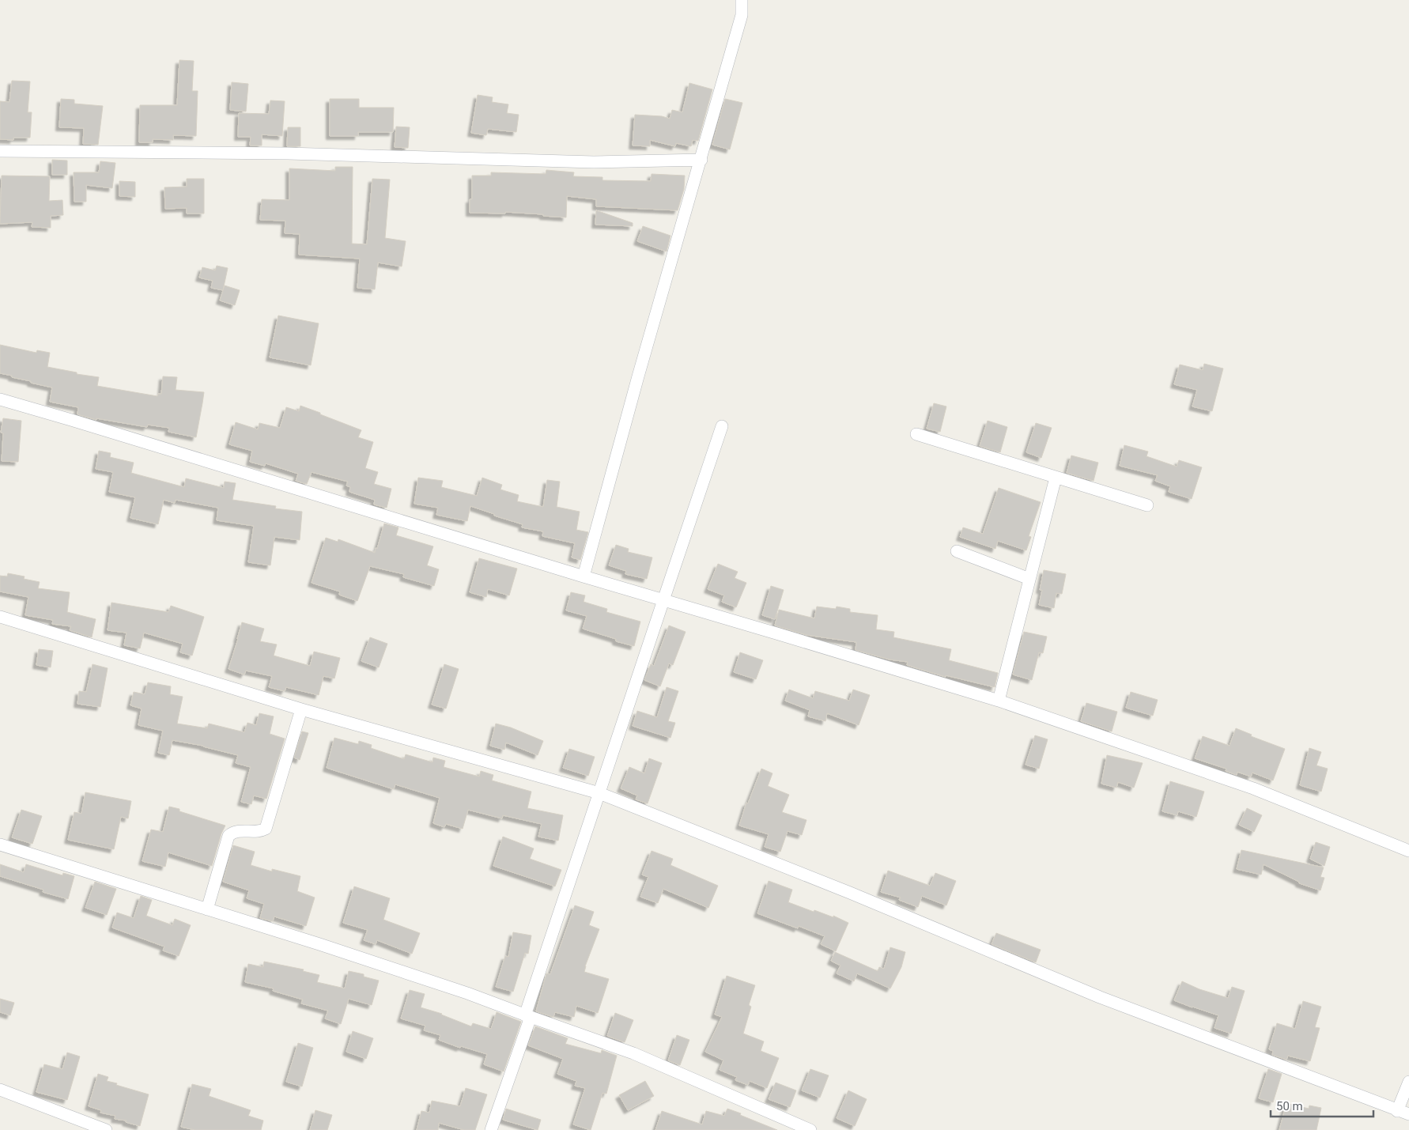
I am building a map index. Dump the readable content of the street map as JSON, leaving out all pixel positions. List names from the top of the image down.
{
  "scale_bar": "50 m"
}
